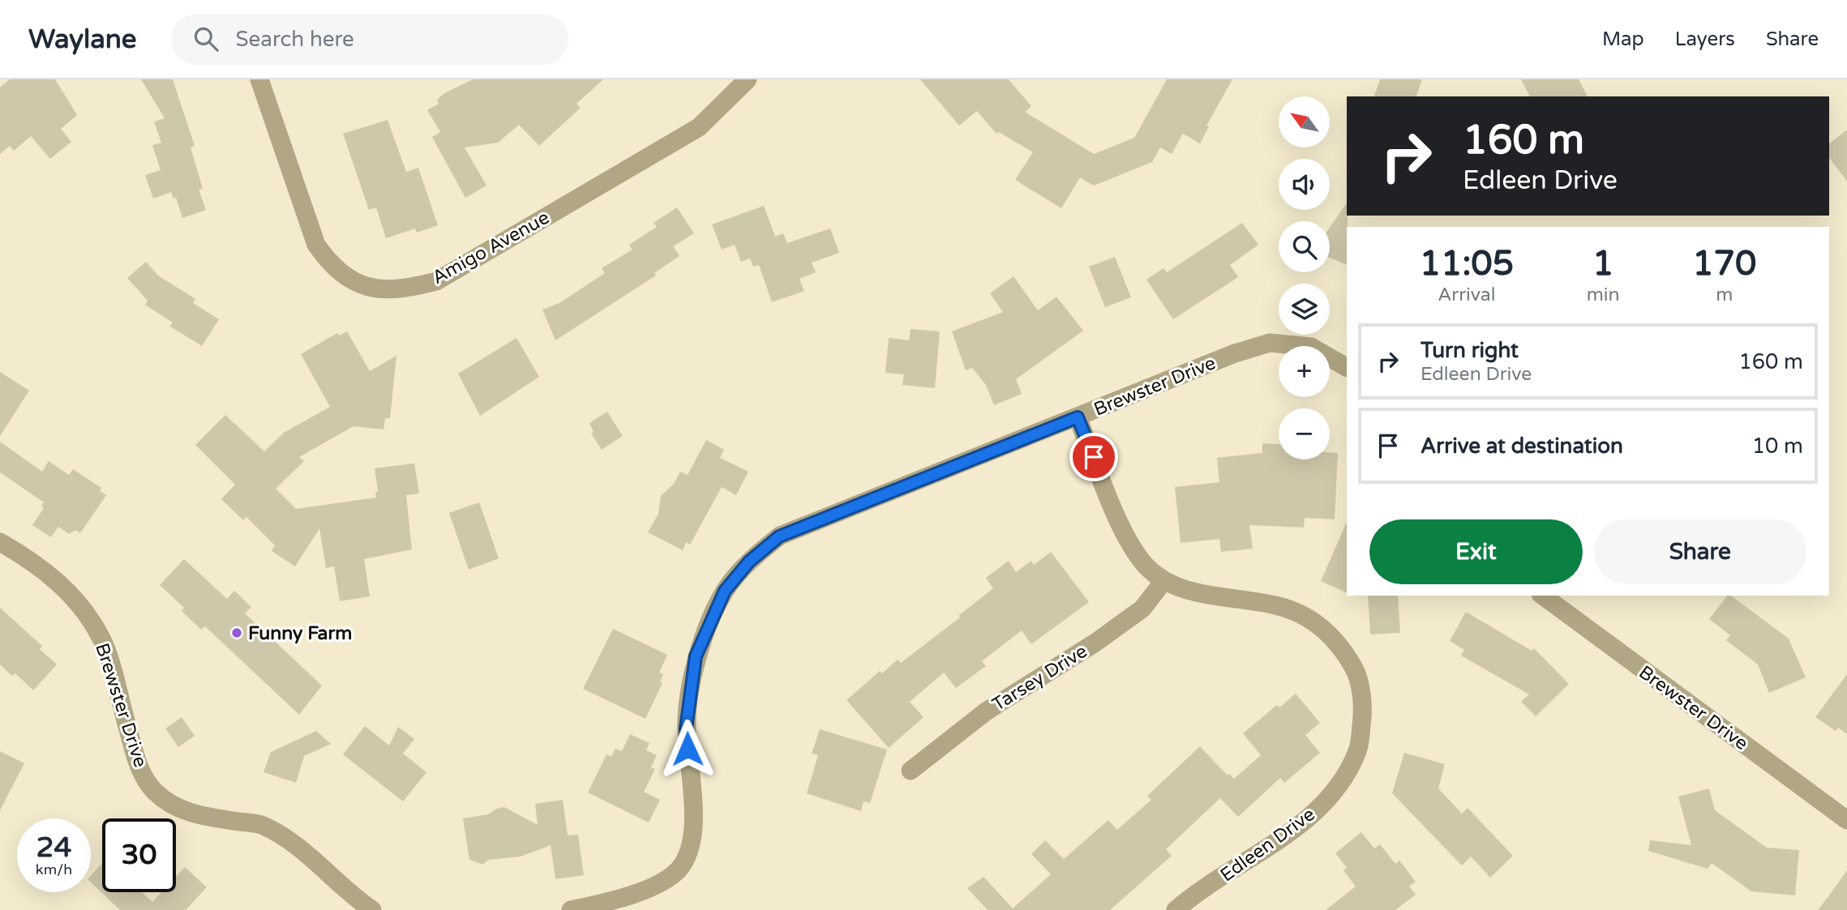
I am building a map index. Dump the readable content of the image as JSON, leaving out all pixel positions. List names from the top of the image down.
{
  "streets": {
    "street": [
      "Amigo Avenue",
      "Brewster Drive",
      "Tarsey Drive",
      "Edleen Drive"
    ]
  },
  "crossings": [
    ["Brewster Drive", "Edleen Drive"],
    ["Tarsey Drive", "Edleen Drive"]
  ],
  "places": ["Funny Farm"],
  "north": "top left",
  "page": {
    "header": "Waylane",
    "search": "Search here",
    "nav": ["Map", "Layers", "Share"],
    "map_buttons": ["+", "−"],
    "turn": ["160 m", "Edleen Drive"],
    "eta": [
      "11:05",
      "Arrival",
      "1",
      "min",
      "170",
      "m"
    ],
    "list": [
      {
        "name": "Turn right",
        "note": "Edleen Drive",
        "value": "160 m"
      },
      {
        "name": "Arrive at destination",
        "value": "10 m"
      }
    ],
    "buttons": ["Exit", "Share"],
    "speed": "24 km/h",
    "limit": "30"
  }
}
